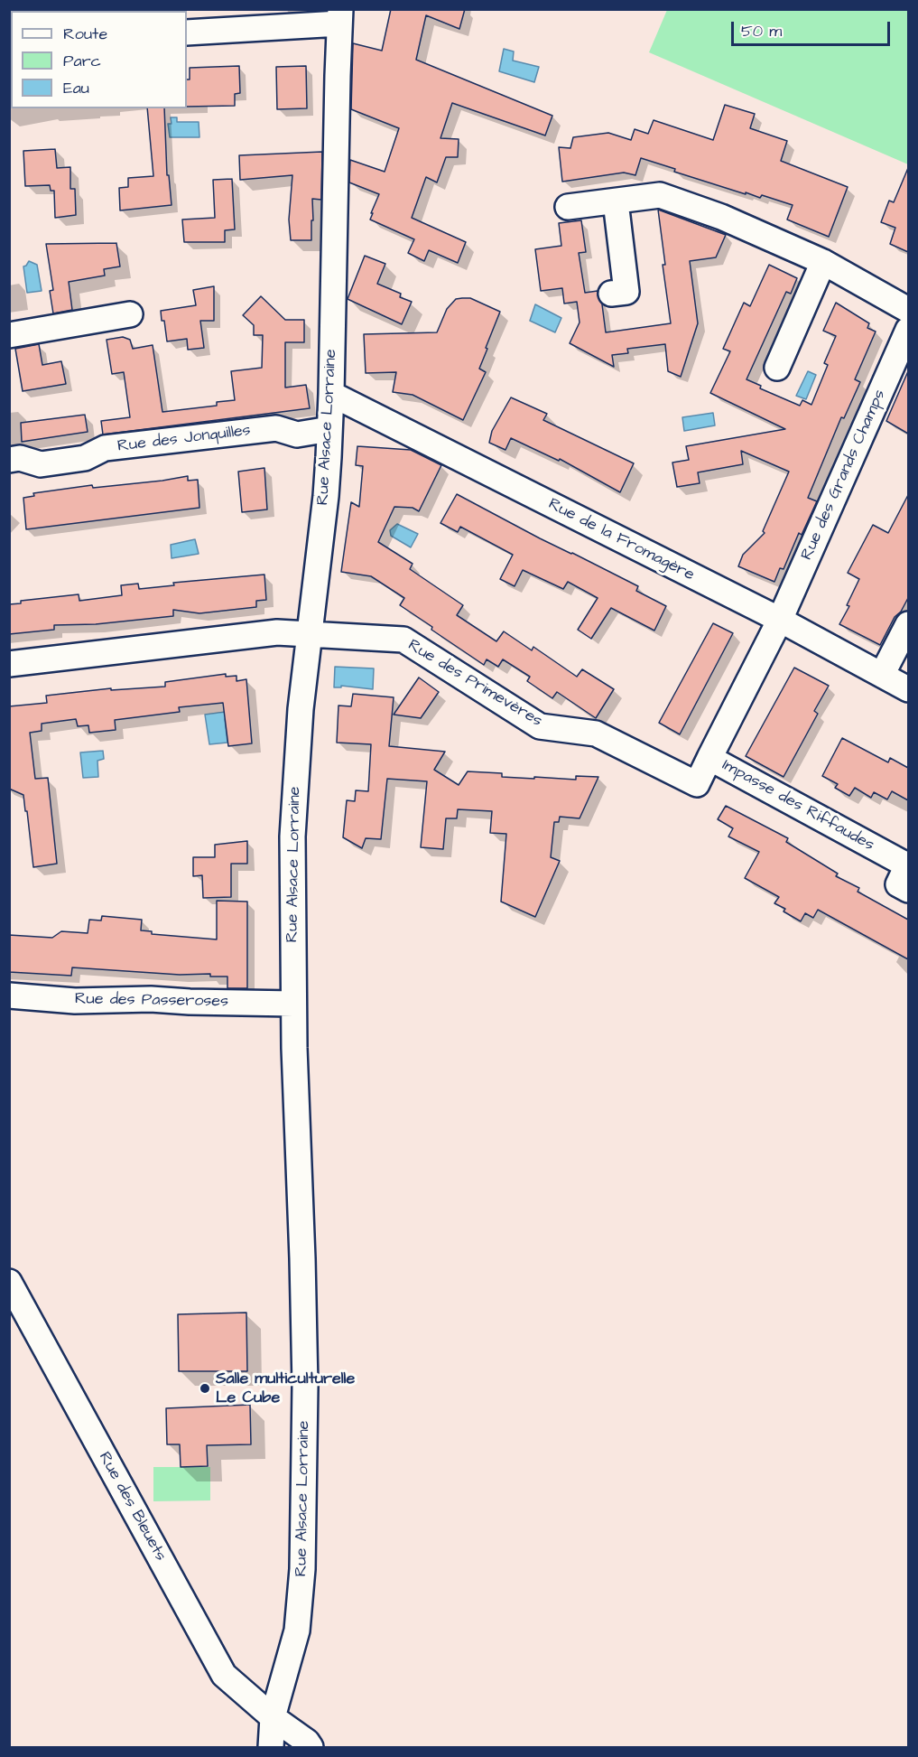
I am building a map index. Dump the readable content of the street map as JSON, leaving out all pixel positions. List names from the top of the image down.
{
  "streets": {
    "street": [
      "Rue Alsace Lorraine",
      "Rue des Jonquilles",
      "Rue des Grands Champs",
      "Rue de la Fromagère",
      "Rue des Primevères",
      "Impasse des Riffaudes",
      "Rue des Passeroses",
      "Rue des Bleuets"
    ]
  },
  "crossings": [
    ["Rue Alsace Lorraine", "Rue des Jonquilles"],
    ["Rue Alsace Lorraine", "Rue de la Fromagère"],
    ["Rue Alsace Lorraine", "Rue des Primevères"],
    ["Rue Alsace Lorraine", "Rue des Passeroses"],
    ["Rue Alsace Lorraine", "Rue des Bleuets"],
    ["Rue des Grands Champs", "Rue de la Fromagère"],
    ["Rue des Grands Champs", "Impasse des Riffaudes"],
    ["Rue de la Fromagère", "Impasse des Riffaudes"],
    ["Rue des Primevères", "Impasse des Riffaudes"]
  ],
  "places": ["Salle multiculturelle Le Cube"],
  "legend": ["Route", "Parc", "Eau"],
  "scale_bar": "50 m"
}
